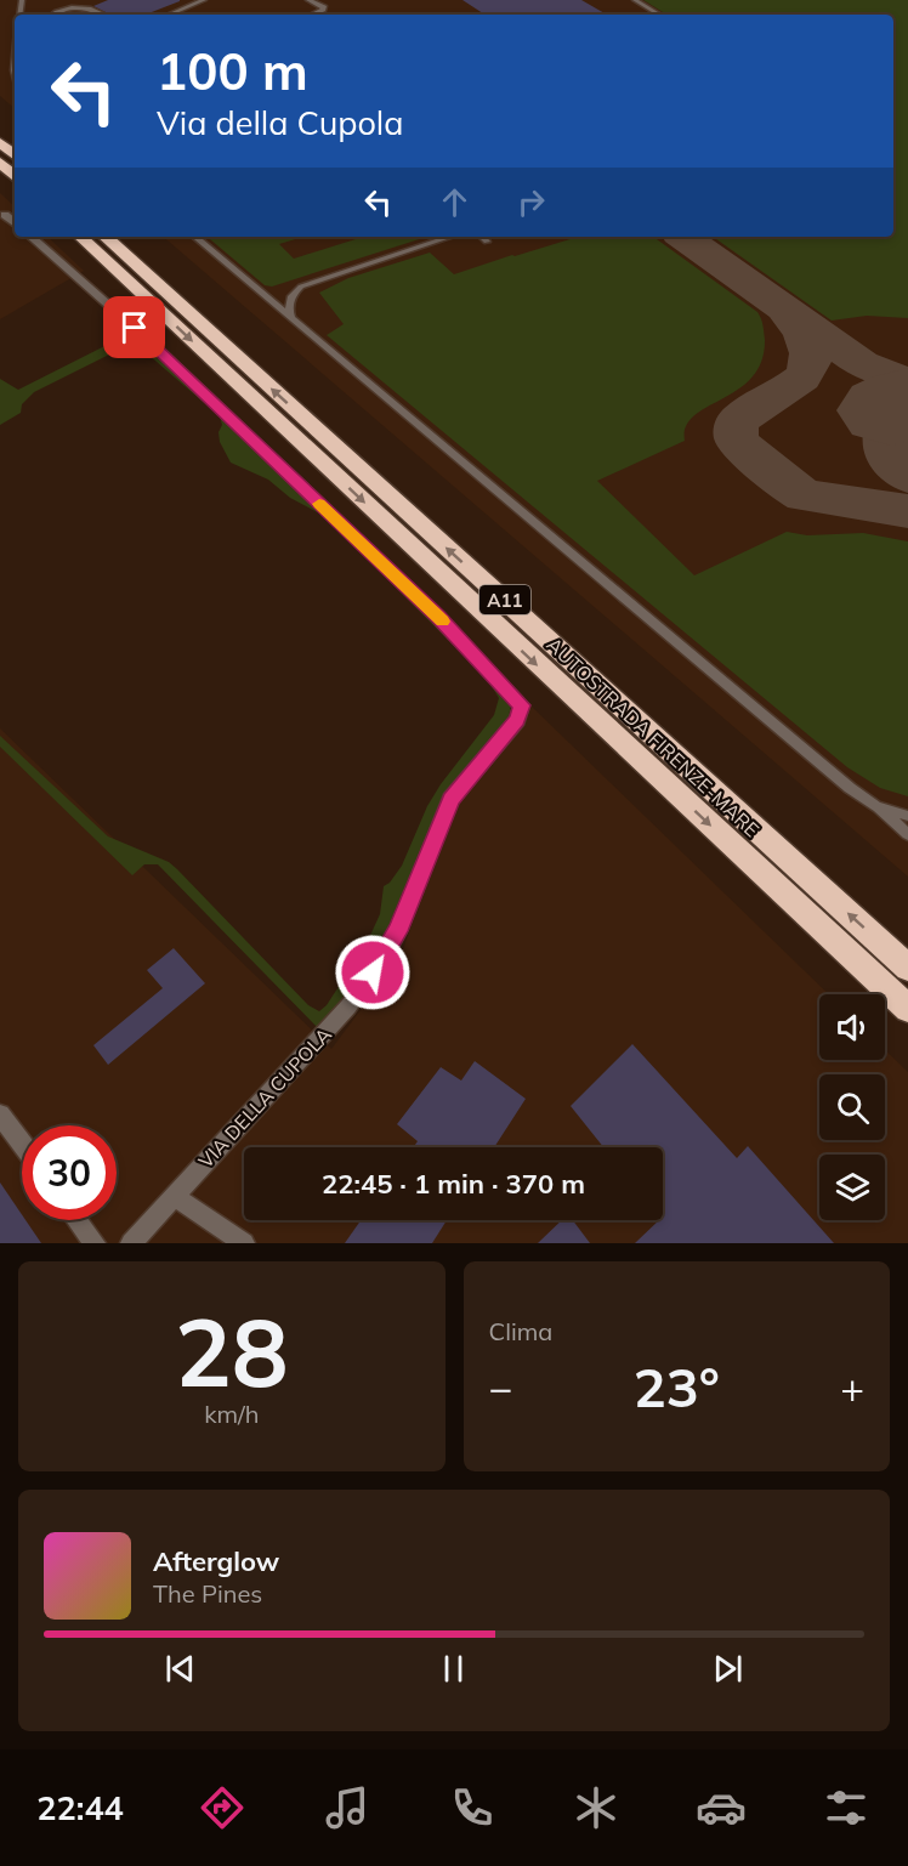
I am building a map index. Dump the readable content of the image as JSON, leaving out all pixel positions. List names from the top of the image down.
{
  "streets": {
    "highway": ["A11", "AUTOSTRADA FIRENZE-MARE"],
    "street": ["VIA DELLA CUPOLA"]
  },
  "page": {
    "turn": ["100 m", "Via della Cupola"],
    "limit": "30",
    "trip": "22:45 · 1 min · 370 m",
    "tile": [
      ["28", "km/h"],
      "Clima"
    ],
    "heat": ["−", "23°", "+"],
    "song": ["Afterglow", "The Pines"],
    "tabs": "22:44"
  }
}
